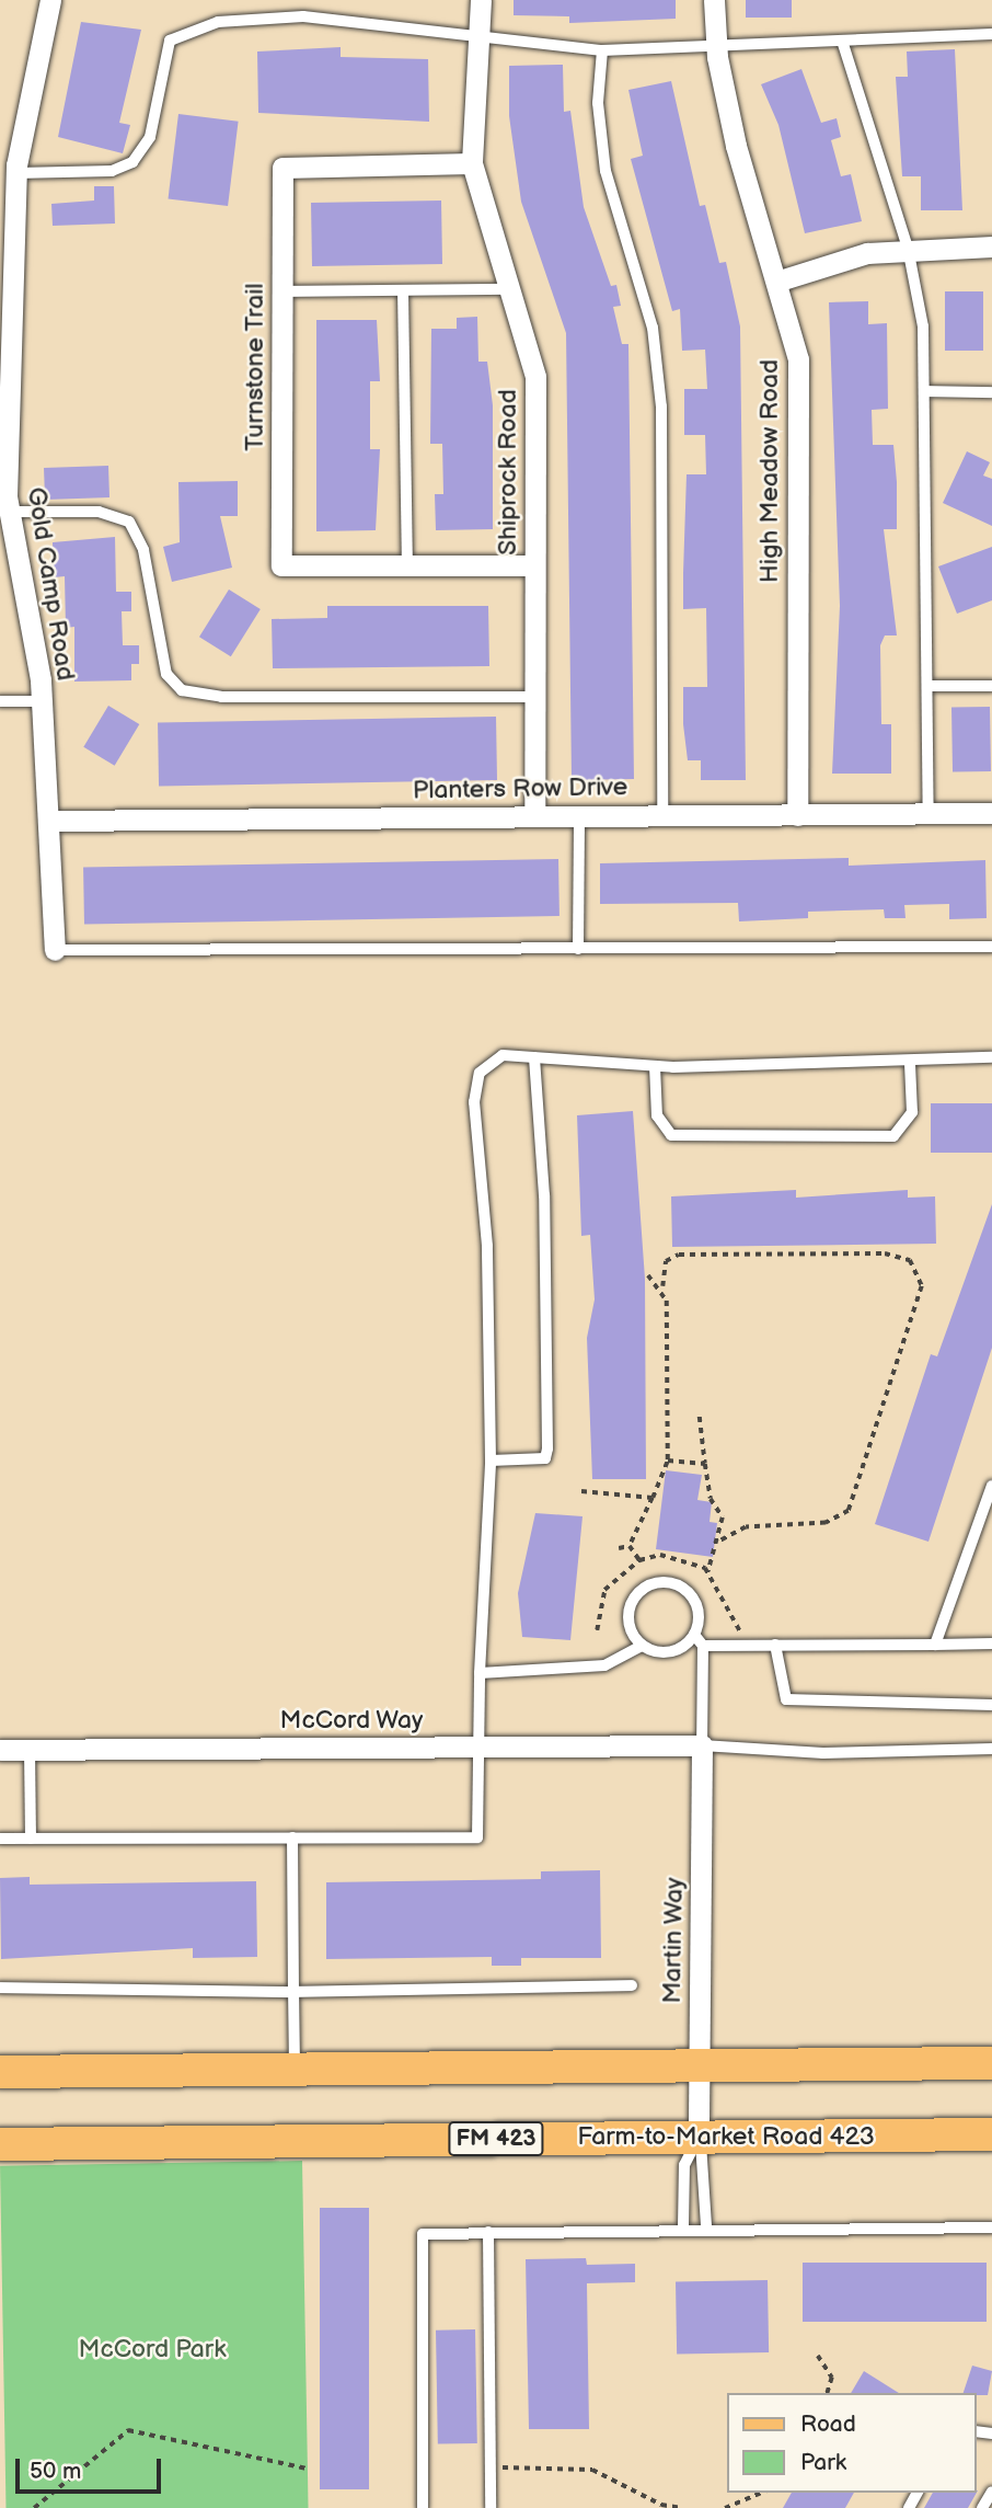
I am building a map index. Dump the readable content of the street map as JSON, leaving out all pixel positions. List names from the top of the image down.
{
  "streets": {
    "main road": ["Farm-to-Market Road 423", "FM 423"],
    "street": [
      "Turnstone Trail",
      "High Meadow Road",
      "Shiprock Road",
      "Gold Camp Road",
      "Planters Row Drive",
      "McCord Way",
      "Martin Way"
    ]
  },
  "crossings": [
    ["Turnstone Trail", "Shiprock Road"],
    ["High Meadow Road", "Planters Row Drive"],
    ["Shiprock Road", "Planters Row Drive"],
    ["Gold Camp Road", "Planters Row Drive"],
    ["McCord Way", "Martin Way"],
    ["Martin Way", "Farm-to-Market Road 423"]
  ],
  "parks": ["McCord Park"],
  "legend": ["Road", "Park"],
  "scale_bar": "50 m"
}
